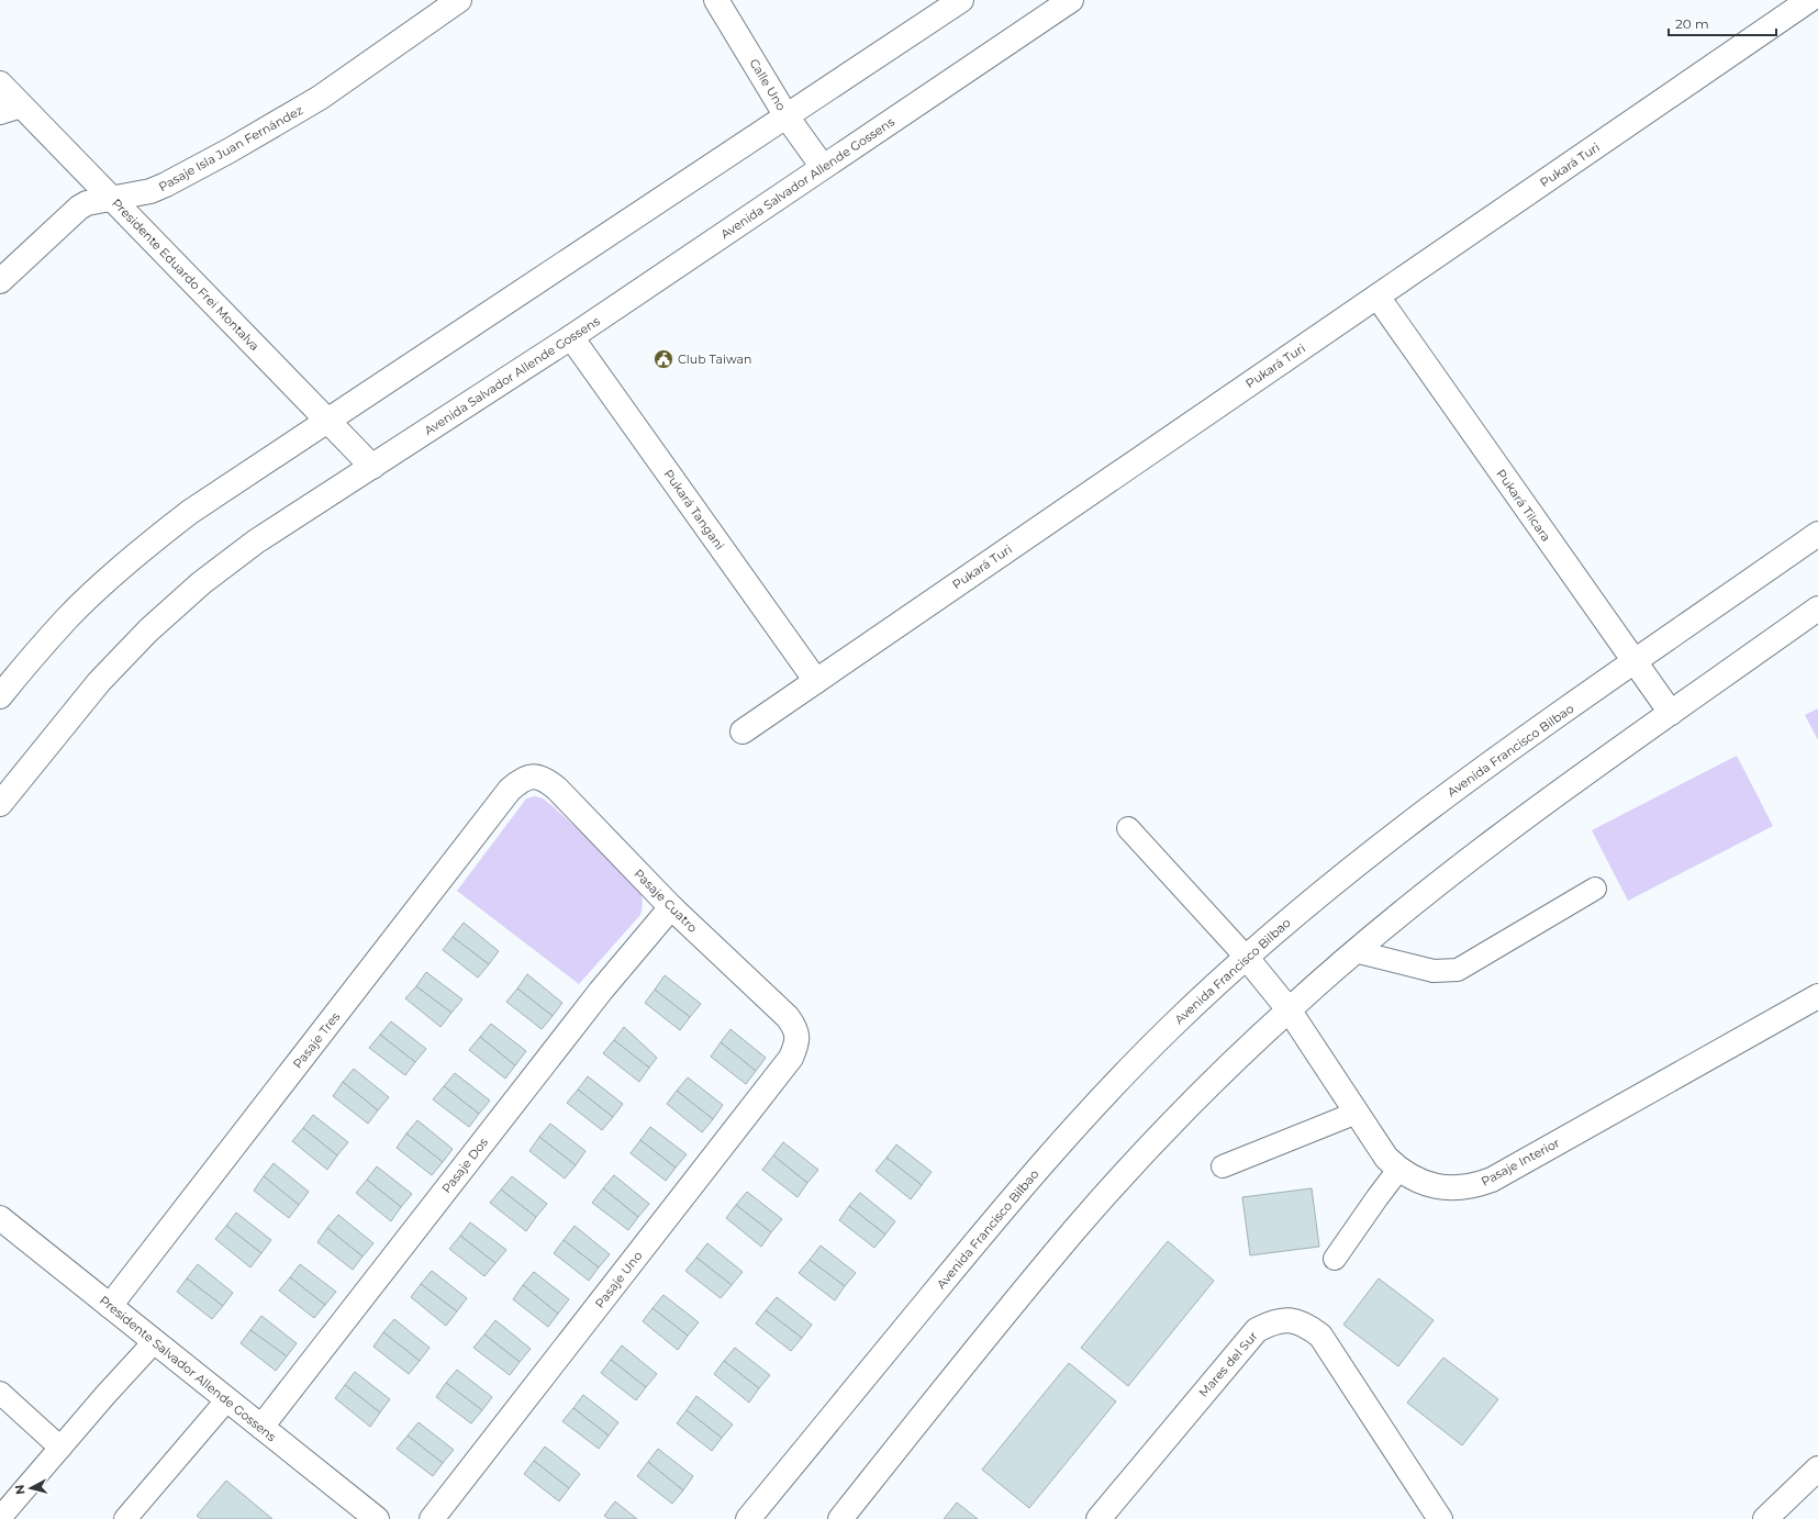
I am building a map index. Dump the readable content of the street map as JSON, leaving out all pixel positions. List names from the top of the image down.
{
  "streets": {
    "street": [
      "Calle Uno",
      "Pasaje Isla Juan Fernández",
      "Pukará Turi",
      "Avenida Salvador Allende Gossens",
      "Presidente Eduardo Frei Montalva",
      "Pukará Tilcara",
      "Pukará Tangani",
      "Avenida Francisco Bilbao",
      "Pasaje Cuatro",
      "Pasaje Tres",
      "Pasaje Interior",
      "Pasaje Dos",
      "Pasaje Uno",
      "Mares del Sur",
      "Presidente Salvador Allende Gossens"
    ]
  },
  "crossings": [
    ["Calle Uno", "Avenida Salvador Allende Gossens"],
    ["Pasaje Isla Juan Fernández", "Presidente Eduardo Frei Montalva"],
    ["Pukará Turi", "Pukará Tilcara"],
    ["Pukará Turi", "Pukará Tangani"],
    ["Avenida Salvador Allende Gossens", "Presidente Eduardo Frei Montalva"],
    ["Avenida Salvador Allende Gossens", "Pukará Tangani"],
    ["Pukará Tilcara", "Avenida Francisco Bilbao"],
    ["Avenida Francisco Bilbao", "Pasaje Interior"],
    ["Pasaje Cuatro", "Pasaje Tres"],
    ["Pasaje Cuatro", "Pasaje Dos"],
    ["Pasaje Cuatro", "Pasaje Uno"],
    ["Pasaje Tres", "Presidente Salvador Allende Gossens"],
    ["Pasaje Dos", "Presidente Salvador Allende Gossens"]
  ],
  "places": {
    "public building": ["Club Taiwan"]
  },
  "scale_bar": "20 m",
  "north": "left"
}
